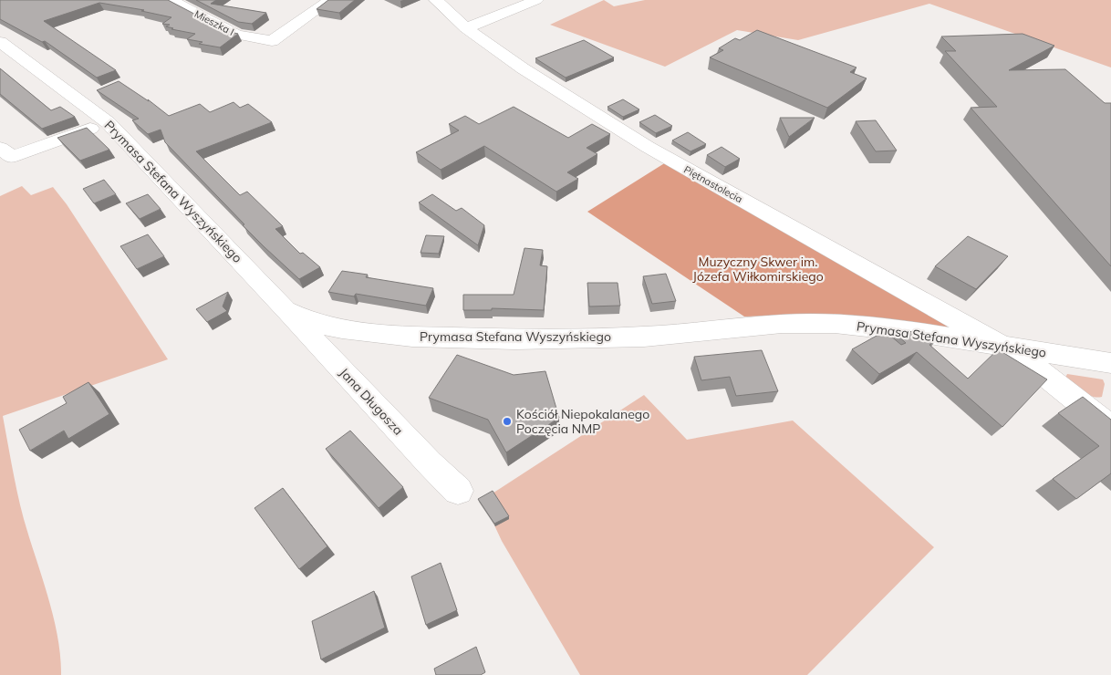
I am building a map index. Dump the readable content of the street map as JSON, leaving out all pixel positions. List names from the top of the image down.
{
  "streets": {
    "street": [
      "Mieszka I",
      "Piętnastolecia",
      "Prymasa Stefana Wyszyńskiego",
      "Jana Długosza"
    ]
  },
  "crossings": [
    ["Piętnastolecia", "Prymasa Stefana Wyszyńskiego"],
    ["Prymasa Stefana Wyszyńskiego", "Jana Długosza"]
  ],
  "parks": ["Muzyczny Skwer im. Józefa Wiłkomirskiego"],
  "places": ["Kościół Niepokalanego Poczęcia NMP"]
}
